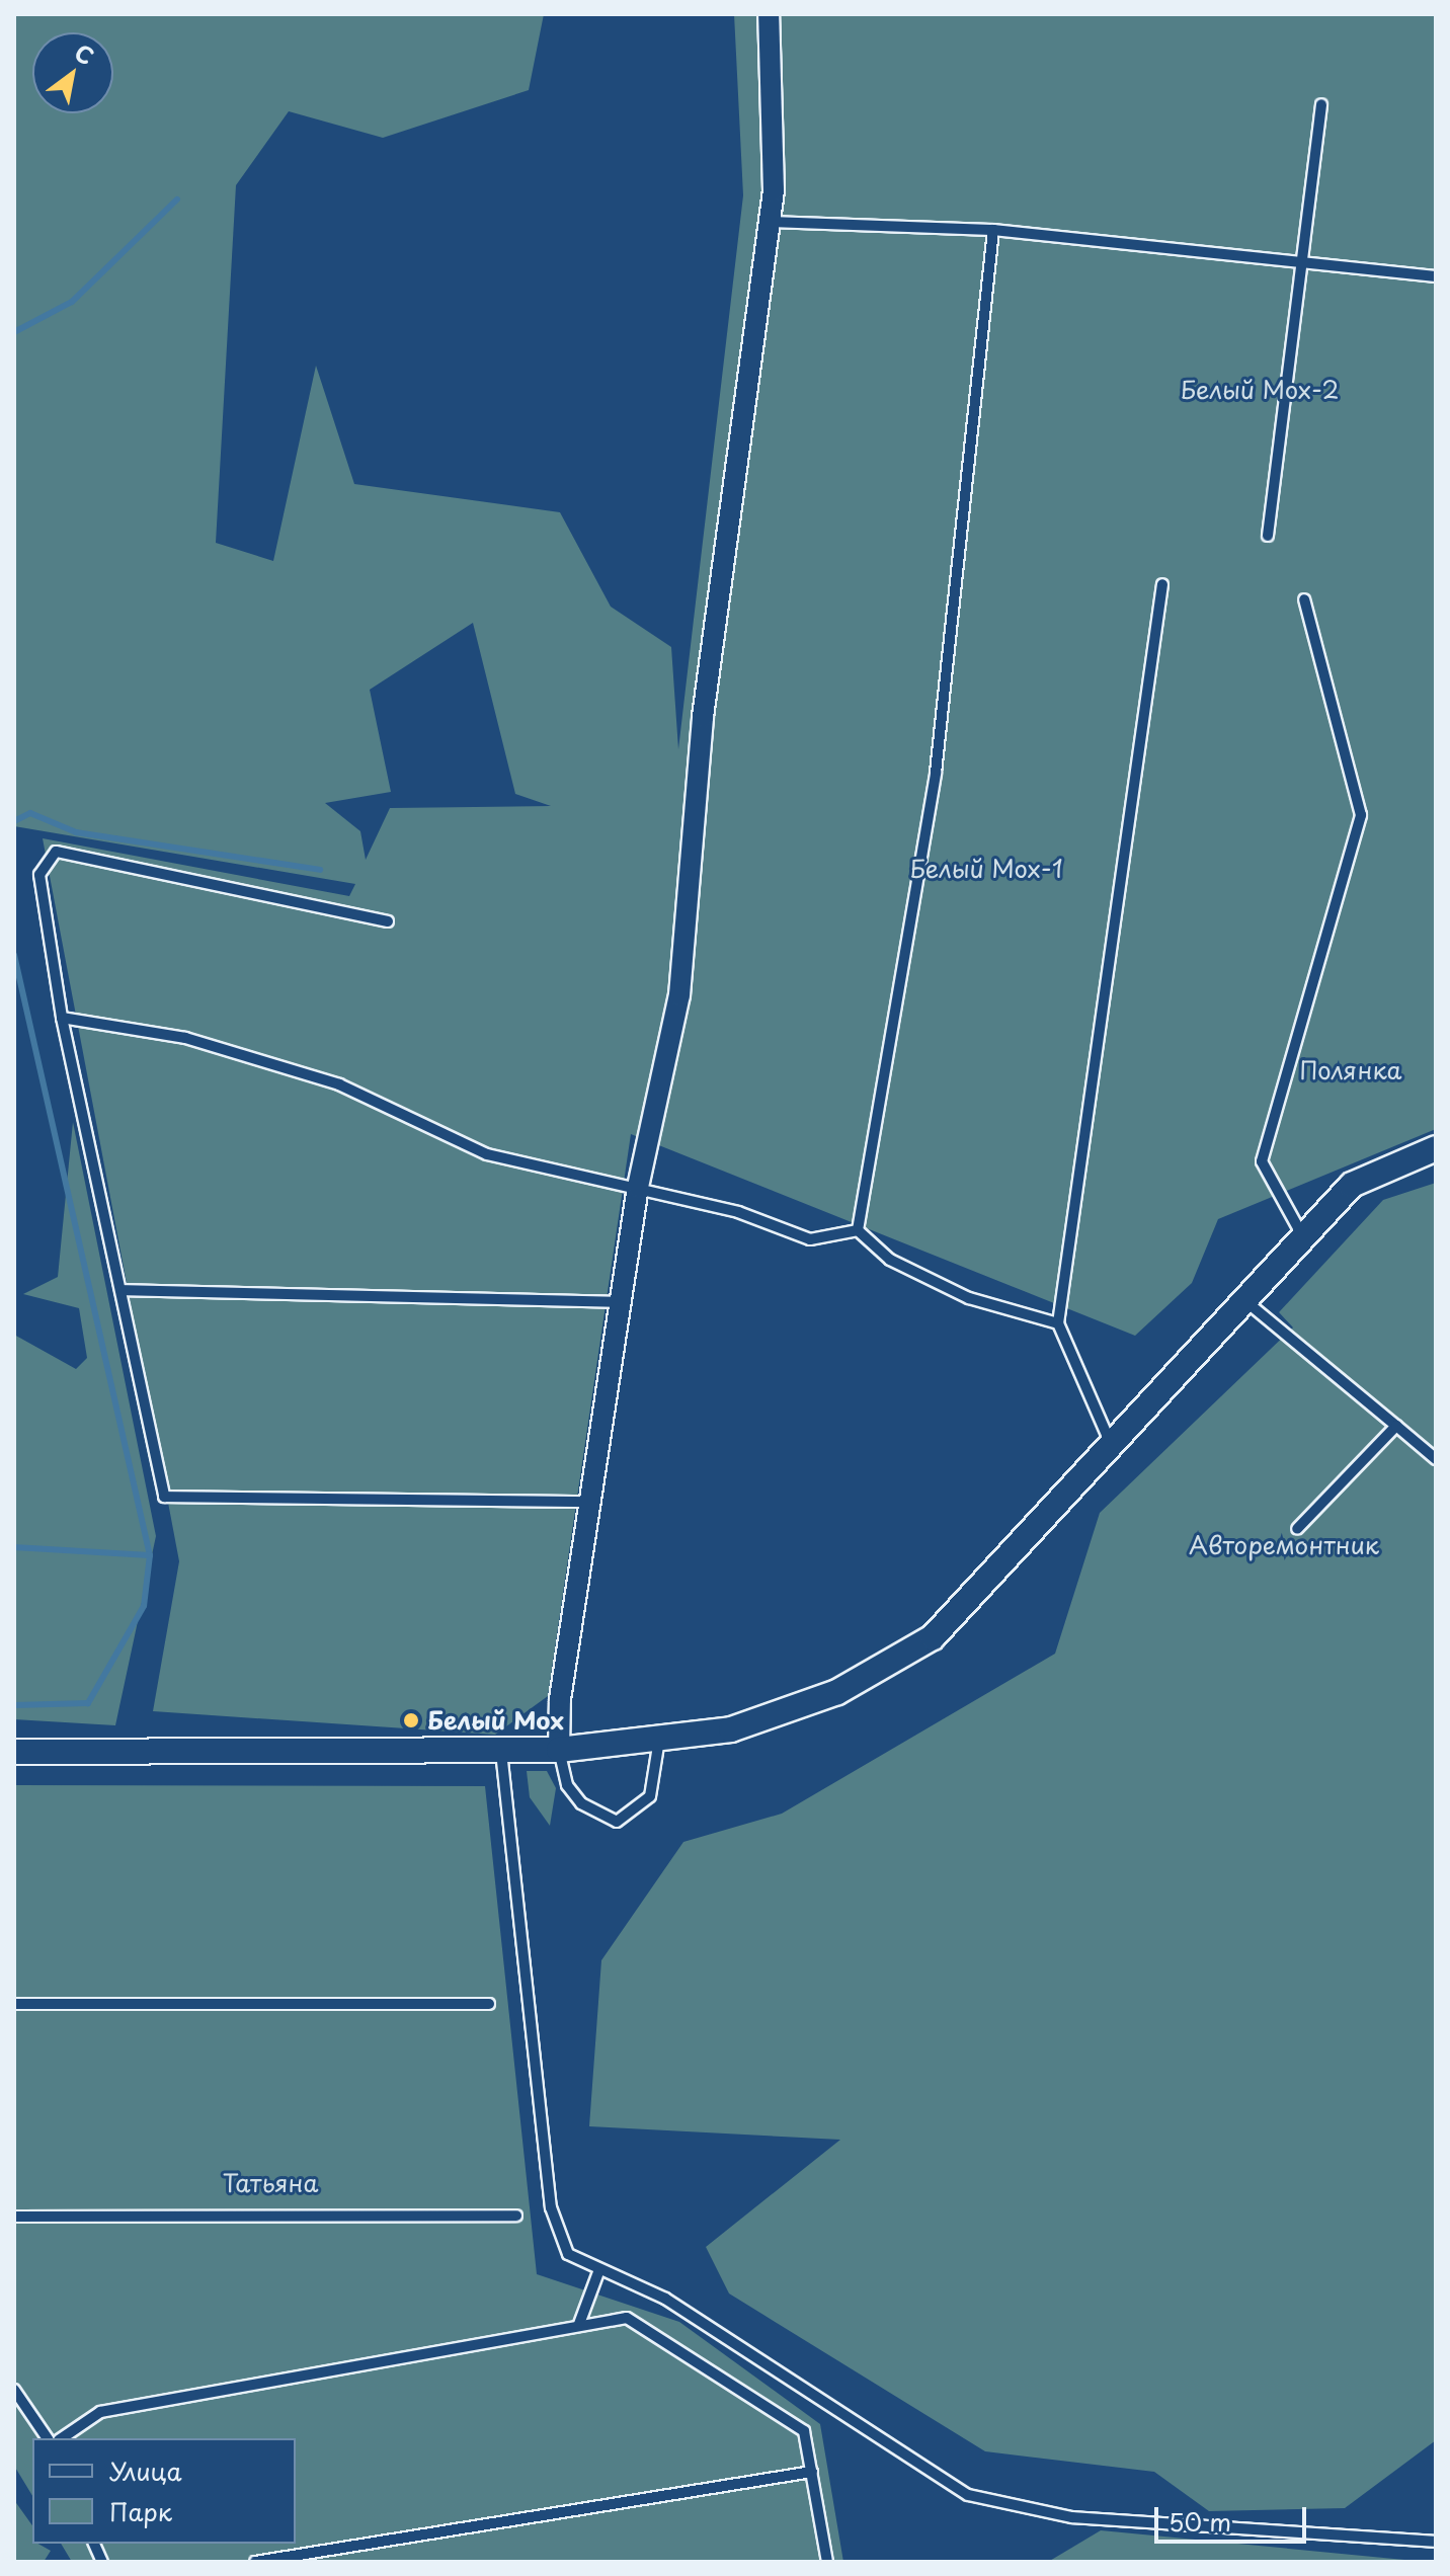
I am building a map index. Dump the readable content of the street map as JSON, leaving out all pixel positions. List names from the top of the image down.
{
  "parks": [
    "Белый Мох-2",
    "Белый Мох-1",
    "Полянка",
    "Авторемонтник",
    "Татьяна"
  ],
  "places": ["Белый Мох"],
  "legend": ["Улица", "Парк"],
  "scale_bar": "50 m",
  "north": "top right"
}
